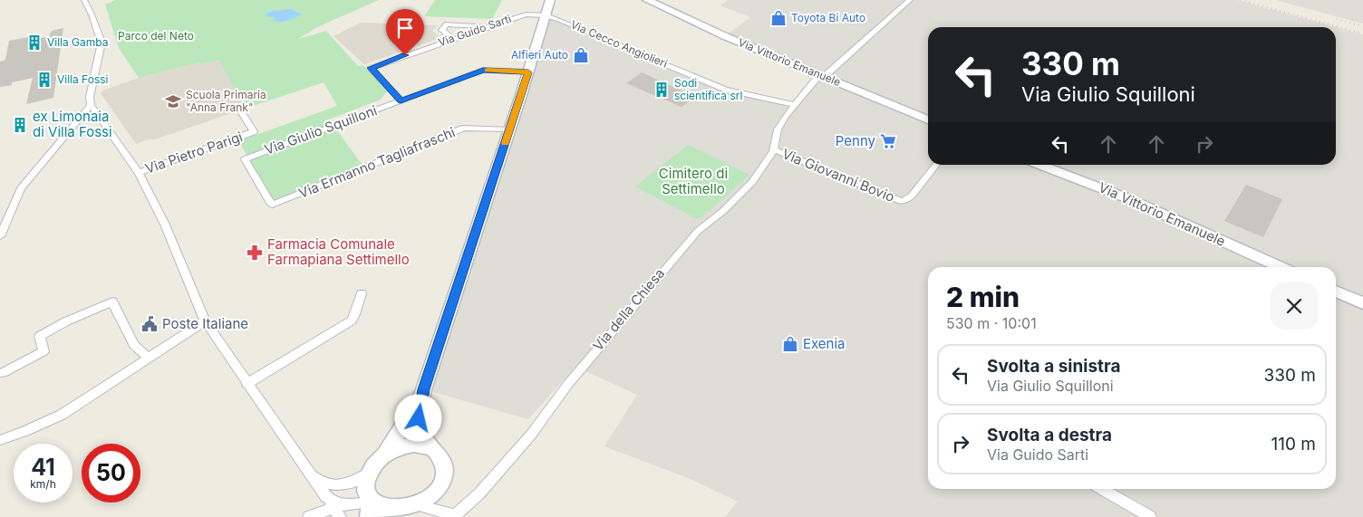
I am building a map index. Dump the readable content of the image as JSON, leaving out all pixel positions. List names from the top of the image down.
{
  "streets": {
    "main road": ["Via Vittorio Emanuele"],
    "street": [
      "Via Guido Sarti",
      "Via Cecco Angiolieri",
      "Via Giulio Squilloni",
      "Via Pietro Parigi",
      "Via Ermanno Tagliafraschi",
      "Via Giovanni Bovio",
      "Via della Chiesa"
    ]
  },
  "crossings": [
    ["Via Guido Sarti", "Via Cecco Angiolieri"],
    ["Via Guido Sarti", "Via Giulio Squilloni"],
    ["Via Cecco Angiolieri", "Via della Chiesa"],
    ["Via Vittorio Emanuele", "Via della Chiesa"],
    ["Via Giulio Squilloni", "Via Ermanno Tagliafraschi"],
    ["Via Giovanni Bovio", "Via della Chiesa"]
  ],
  "parks": ["Parco del Neto", "Cimitero di Settimello"],
  "places": {
    "shop": ["Toyota Bi Auto", "Alfieri Auto", "Exenia"],
    "building": [
      "Villa Gamba",
      "Villa Fossi",
      "Sodi scientifica srl",
      "ex Limonaia di Villa Fossi"
    ],
    "school or university": ["Scuola Primaria \"Anna Frank\""],
    "supermarket": ["Penny"],
    "pharmacy": ["Farmacia Comunale Farmapiana Settimello"],
    "public building": ["Poste Italiane"]
  },
  "page": {
    "turn": ["330 m", "Via Giulio Squilloni"],
    "heading": ["2 min", "530 m · 10:01"],
    "list": [
      {
        "name": "Svolta a sinistra",
        "note": "Via Giulio Squilloni",
        "value": "330 m"
      },
      {
        "name": "Svolta a destra",
        "note": "Via Guido Sarti",
        "value": "110 m"
      }
    ],
    "speed": "41 km/h",
    "limit": "50"
  }
}
